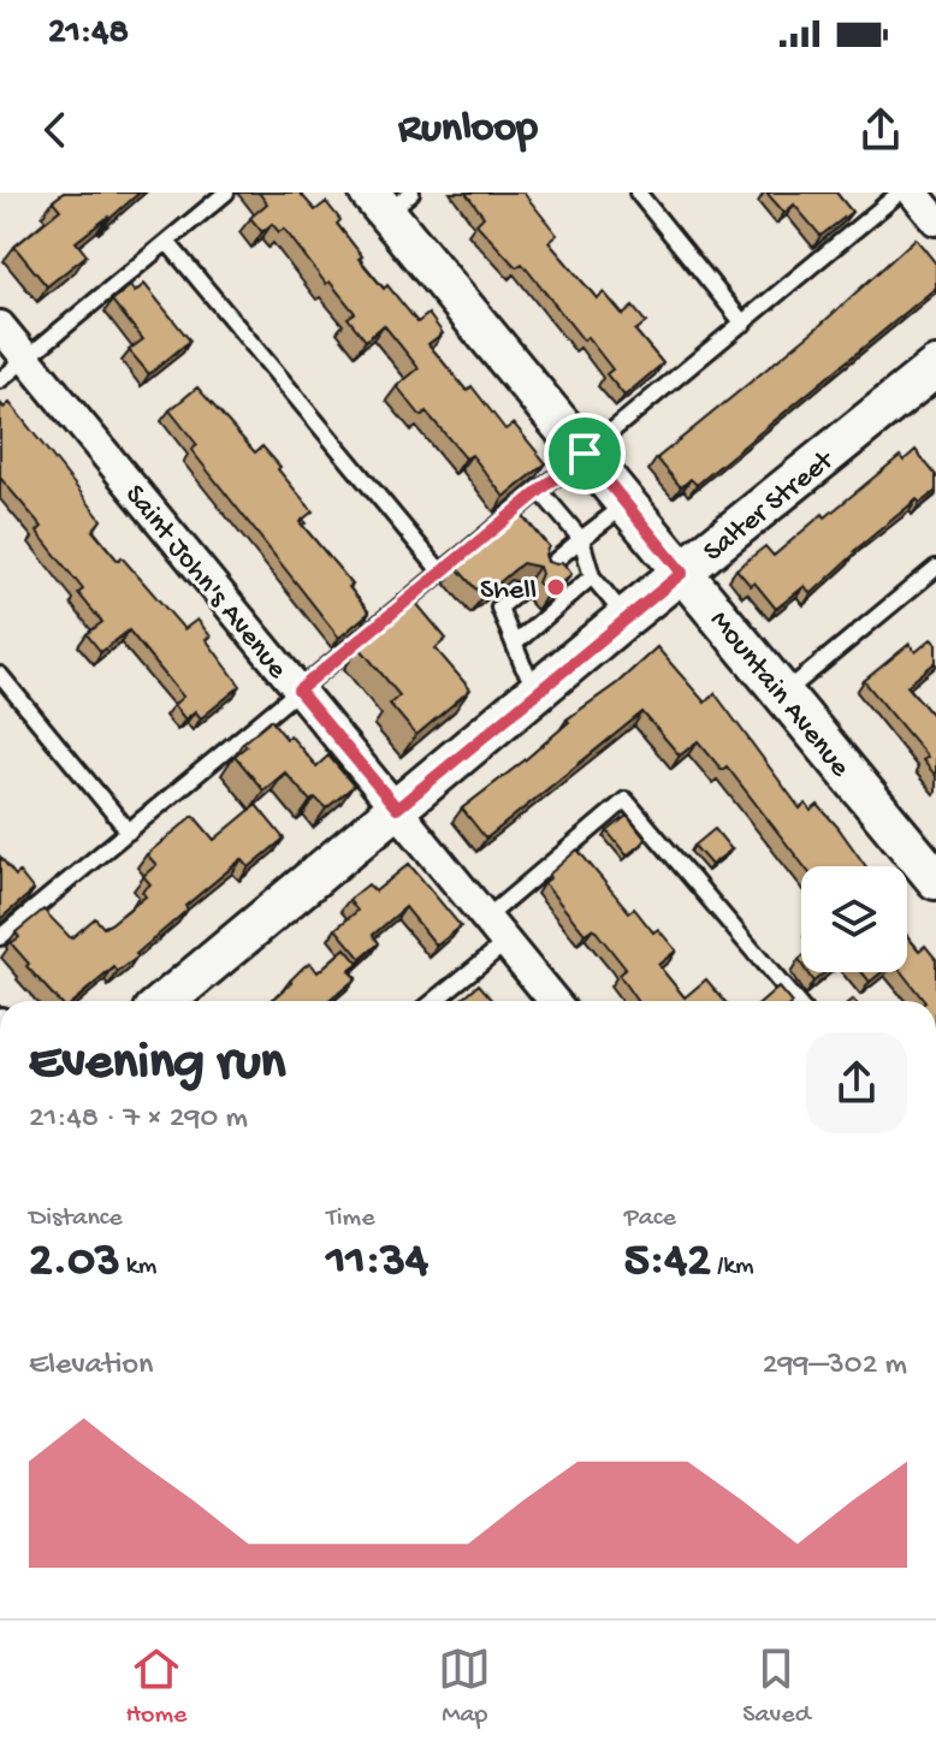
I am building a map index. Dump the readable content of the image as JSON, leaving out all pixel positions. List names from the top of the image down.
{
  "streets": {
    "main road": ["Salter Street", "Mountain Avenue"],
    "street": ["Saint John's Avenue"]
  },
  "crossings": [
    ["Salter Street", "Saint John's Avenue"],
    ["Salter Street", "Mountain Avenue"]
  ],
  "places": ["Shell"],
  "page": {
    "status": "21:48",
    "header": "Runloop",
    "heading": ["Evening run", "21:48 · 7 × 290 m"],
    "stats": [
      ["Distance", "2.03 km"],
      ["Time", "11:34"],
      ["Pace", "5:42 /km"]
    ],
    "chart": ["Elevation", "299–302 m"],
    "tabs": ["Home", "Map", "Saved"]
  }
}
